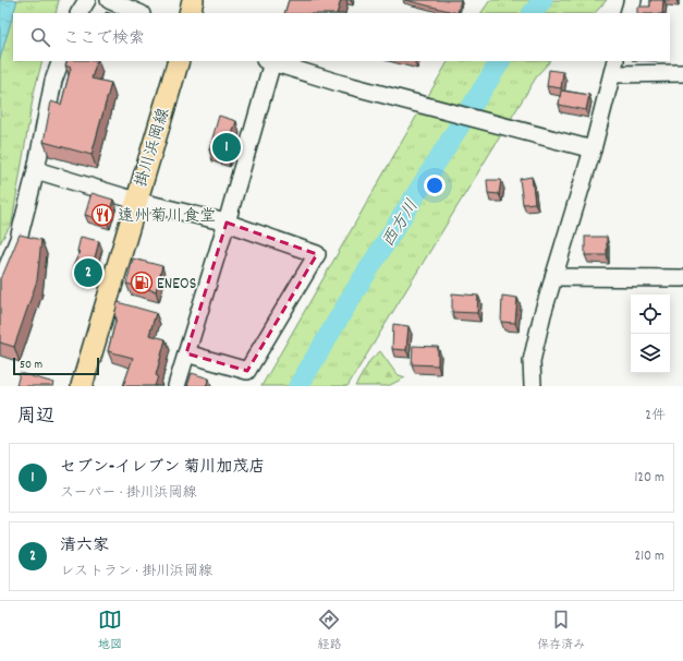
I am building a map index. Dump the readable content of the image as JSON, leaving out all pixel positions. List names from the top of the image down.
{
  "streets": {
    "main road": ["掛川浜岡線"]
  },
  "water": ["西方川"],
  "places": {
    "restaurant": ["遠州菊川食堂"],
    "fuel station": ["ENEOS"]
  },
  "scale_bar": "50 m",
  "page": {
    "search": "ここで検索",
    "pins": ["1", "2"],
    "scale": "50 m",
    "heading": ["周辺", "2件"],
    "list": [
      {
        "mark": "1",
        "name": "セブン-イレブン 菊川加茂店",
        "note": "スーパー · 掛川浜岡線",
        "value": "120 m"
      },
      {
        "mark": "2",
        "name": "清六家",
        "note": "レストラン · 掛川浜岡線",
        "value": "210 m"
      }
    ],
    "nav": ["地図", "経路", "保存済み"]
  }
}
